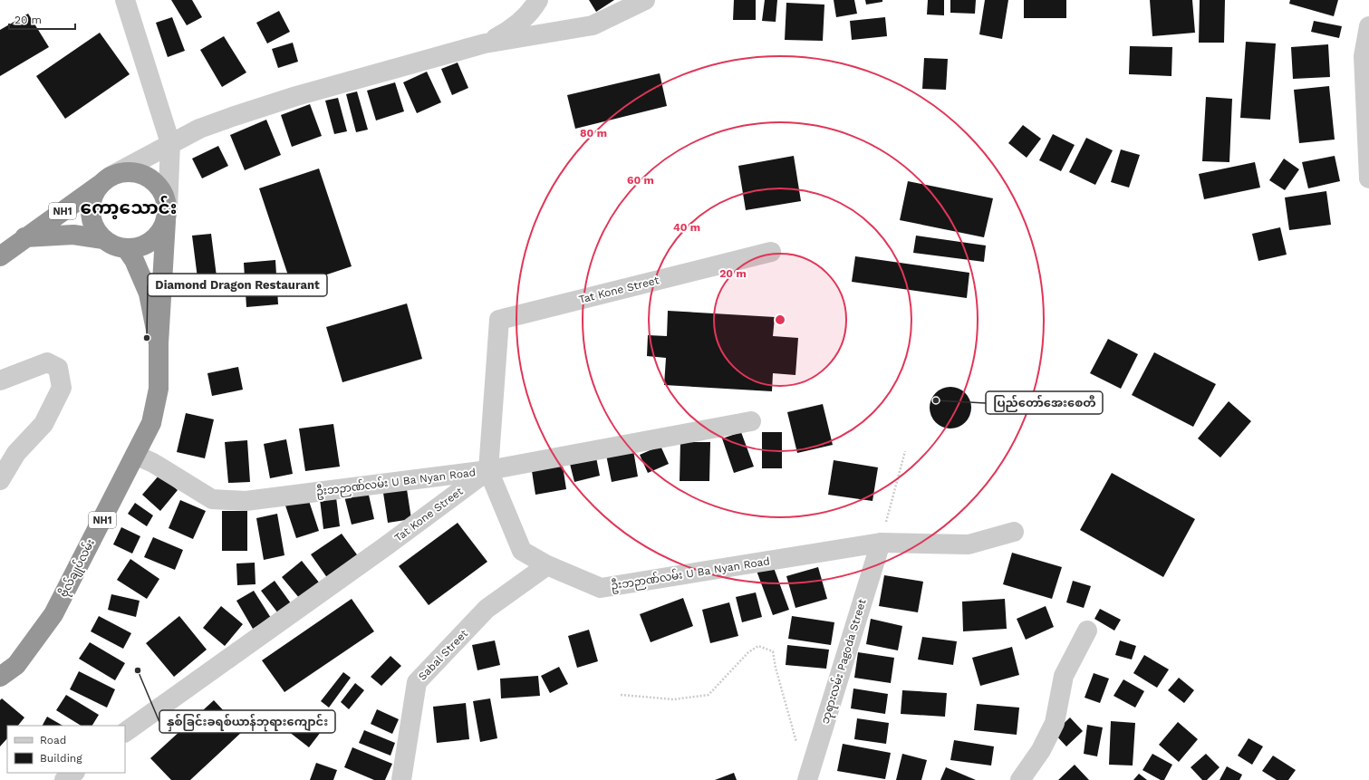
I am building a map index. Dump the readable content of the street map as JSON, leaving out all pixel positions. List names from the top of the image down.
{
  "streets": {
    "highway": ["NH1", "ဗိုလ်ချုပ်လမ်း"],
    "street": [
      "Tat Kone Street",
      "ဦးဘဉာဏ်လမ်း U Ba Nyan Road",
      "Sabal Street",
      "ဘုရားလမ်း Pagoda Street"
    ]
  },
  "crossings": [
    ["NH1", "ဗိုလ်ချုပ်လမ်း"],
    ["Tat Kone Street", "ဦးဘဉာဏ်လမ်း U Ba Nyan Road"],
    ["ဦးဘဉာဏ်လမ်း U Ba Nyan Road", "ဗိုလ်ချုပ်လမ်း"],
    ["ဦးဘဉာဏ်လမ်း U Ba Nyan Road", "Sabal Street"],
    ["ဦးဘဉာဏ်လမ်း U Ba Nyan Road", "ဘုရားလမ်း Pagoda Street"]
  ],
  "districts": ["ကော့သောင်း"],
  "places": ["Diamond Dragon Restaurant", "ပြည်တော်အေးစေတီ", "နှစ်ခြင်းခရစ်ယာန်ဘုရားကျောင်း"],
  "legend": ["Road", "Building"],
  "scale_bar": "20 m",
  "rings": [
    "80 m",
    "60 m",
    "40 m",
    "20 m"
  ]
}
